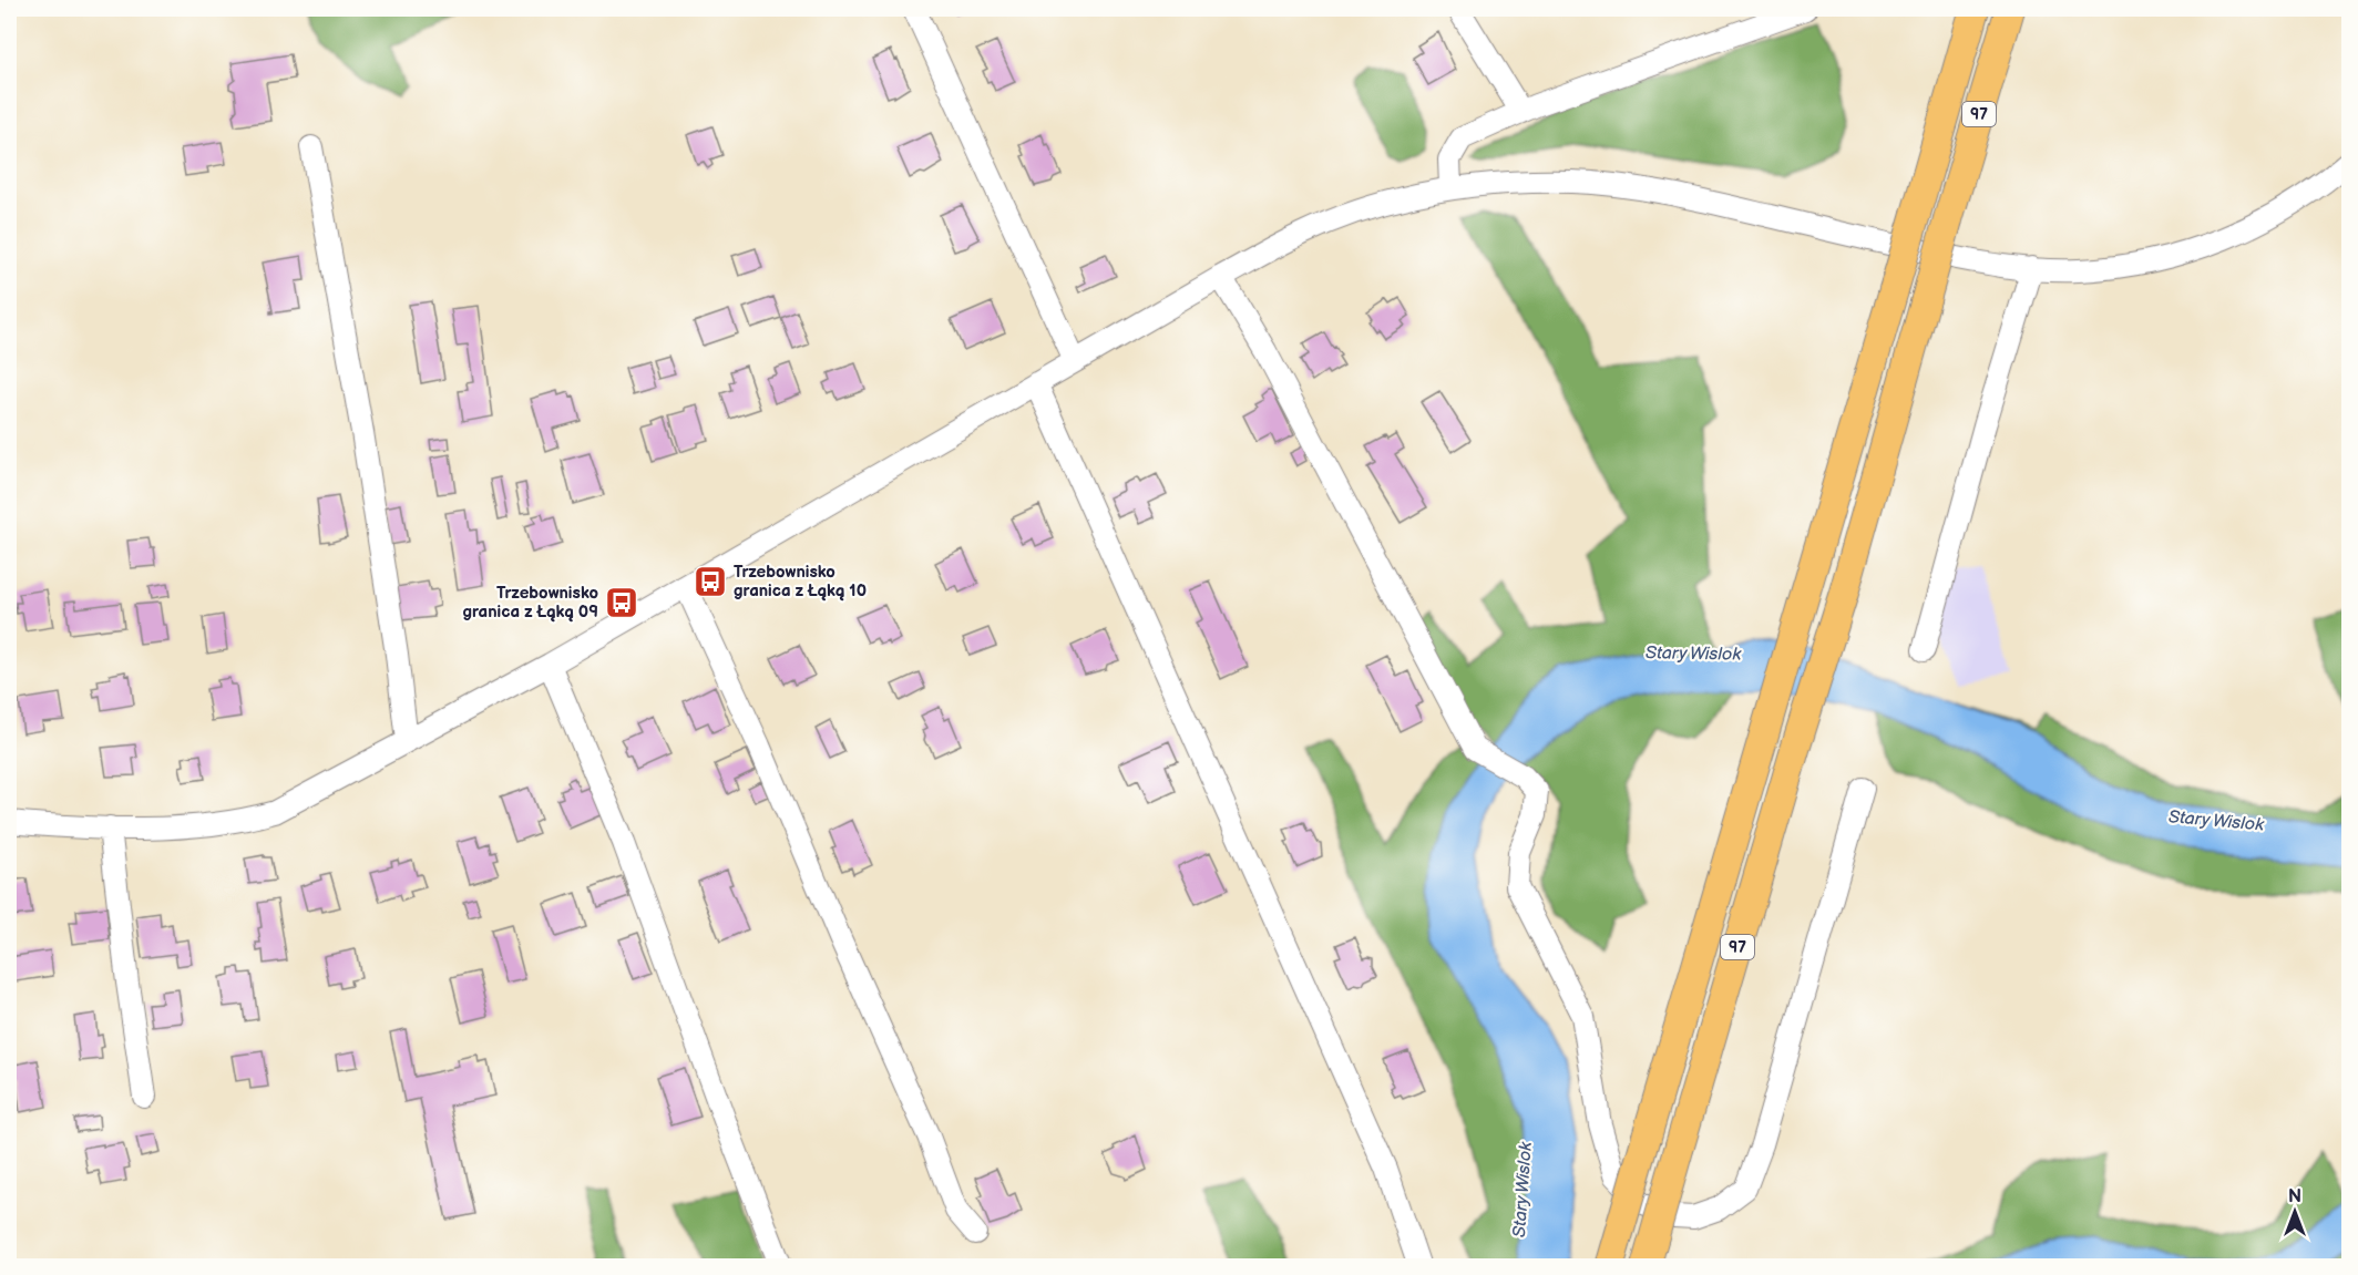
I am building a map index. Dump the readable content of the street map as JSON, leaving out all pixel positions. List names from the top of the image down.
{
  "streets": {
    "main road": ["97"]
  },
  "water": ["Stary Wislok"],
  "places": {
    "bus stop": ["Trzebownisko granica z Łąką 10", "Trzebownisko granica z Łąką 09"]
  },
  "north": "top"
}
